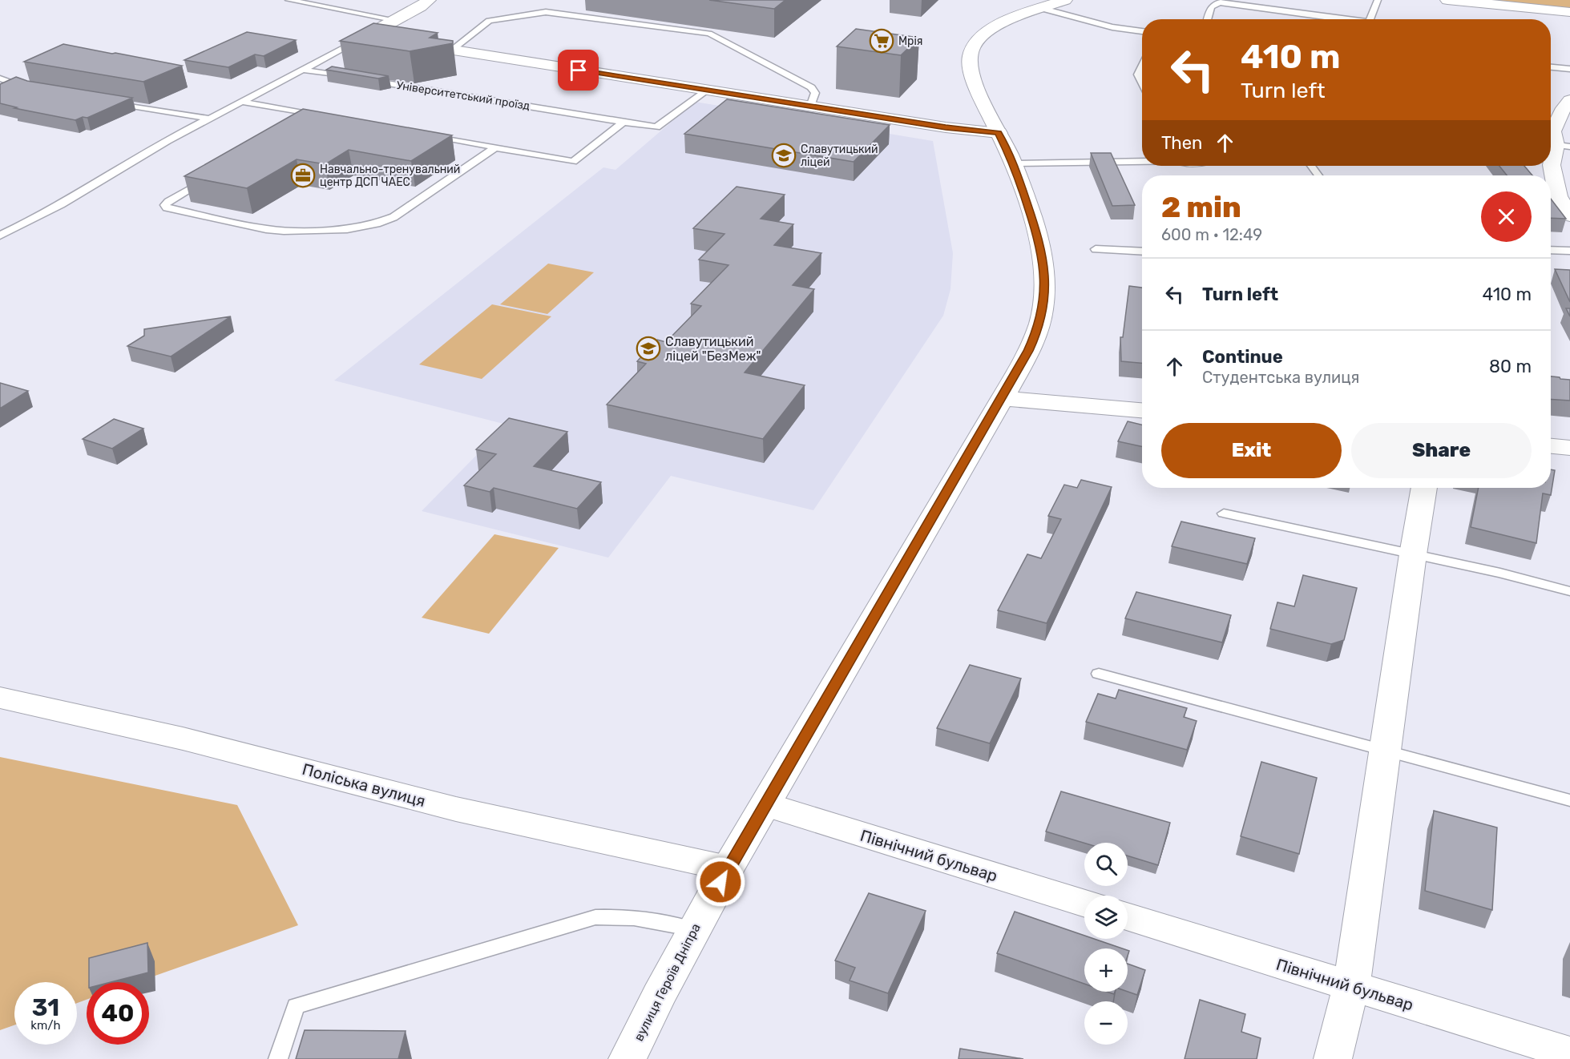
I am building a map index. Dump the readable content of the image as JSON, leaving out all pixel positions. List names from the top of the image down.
{
  "streets": {
    "street": ["Поліська вулиця", "Північний бульвар", "вулиця Героїв Дніпра"],
    "lane": ["Університетський проїзд"]
  },
  "crossings": [
    ["Поліська вулиця", "вулиця Героїв Дніпра"],
    ["Північний бульвар", "вулиця Героїв Дніпра"]
  ],
  "places": {
    "supermarket": ["Мрiя"],
    "school or university": ["Славутицький ліцей", "Славутицький ліцей \"БезМеж\""],
    "office": ["Навчально-тренувальний центр ДСП ЧАЕС"]
  },
  "page": {
    "turn": ["410 m", "Turn left"],
    "then": "Then",
    "heading": ["2 min", "600 m · 12:49"],
    "list": [
      {
        "name": "Turn left",
        "value": "410 m"
      },
      {
        "name": "Continue",
        "note": "Студентська вулиця",
        "value": "80 m"
      }
    ],
    "buttons": ["Exit", "Share"],
    "map_buttons": ["+", "−"],
    "speed": "31 km/h",
    "limit": "40"
  }
}
